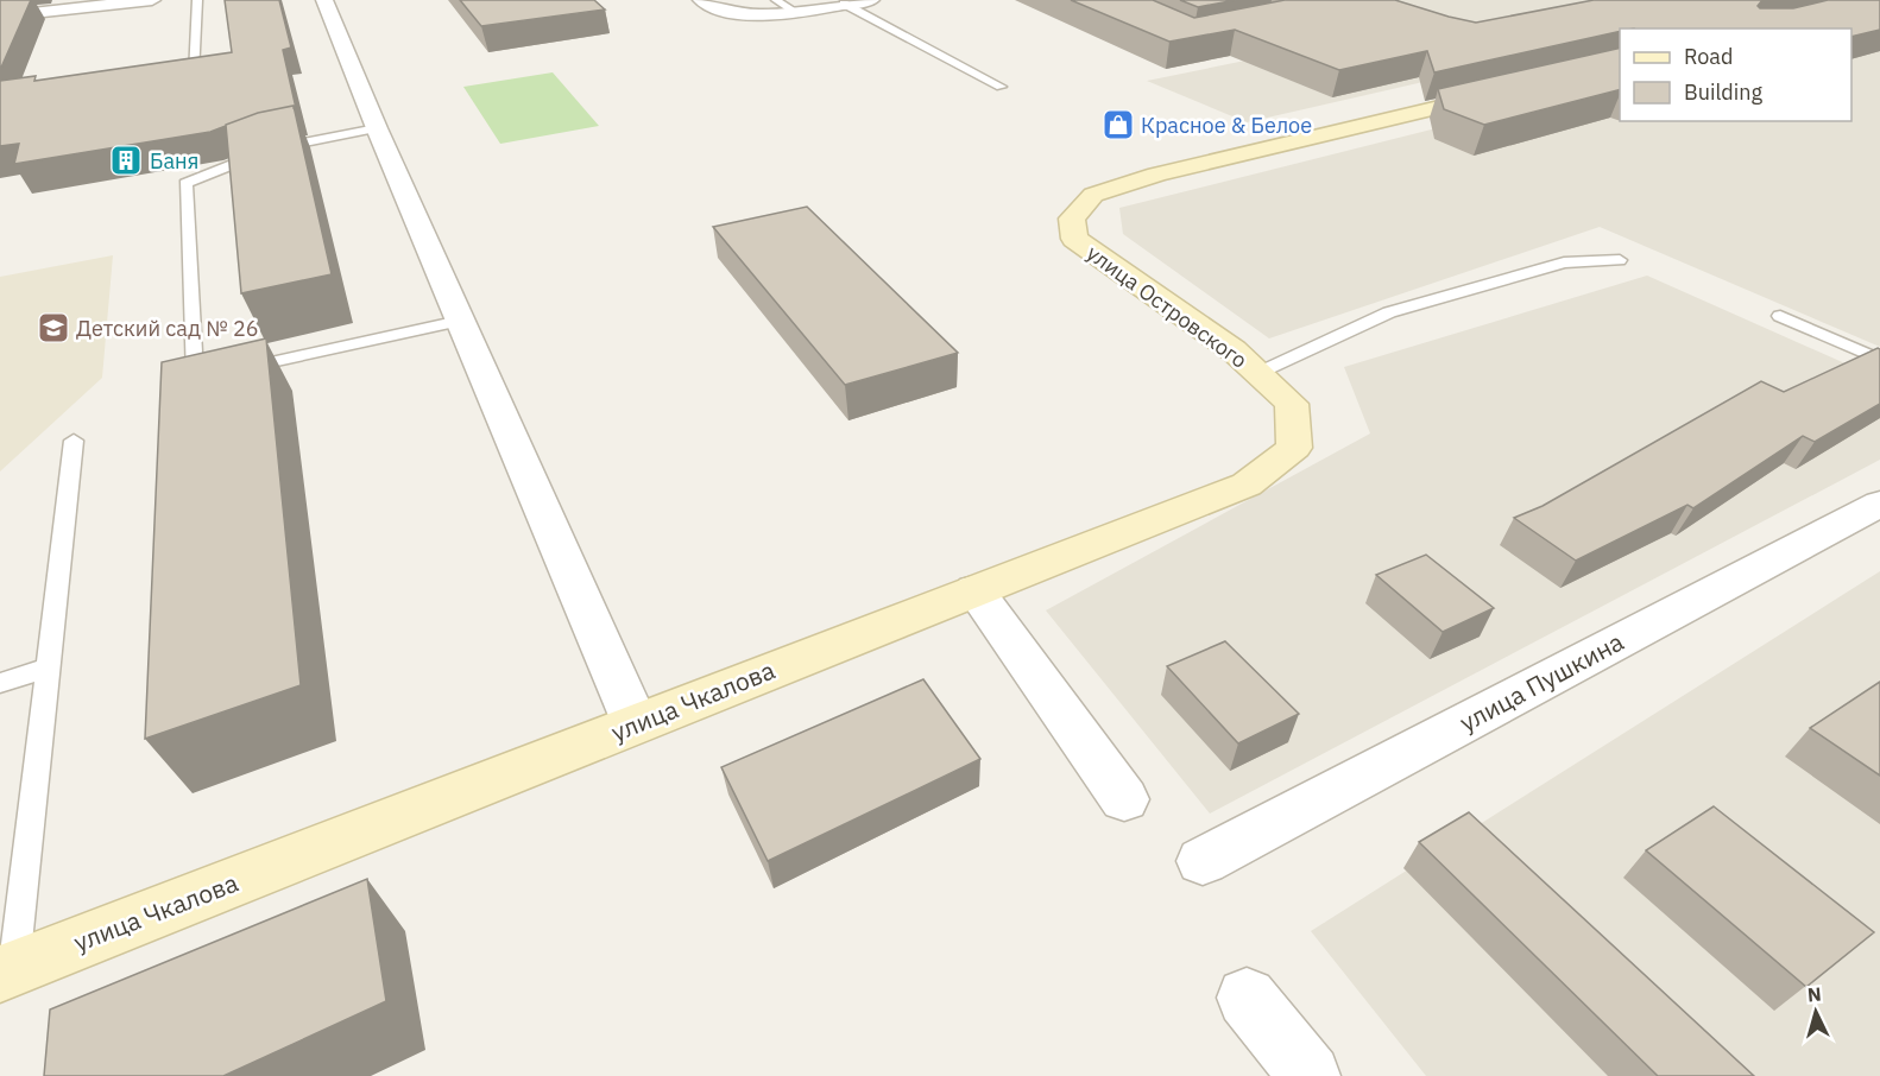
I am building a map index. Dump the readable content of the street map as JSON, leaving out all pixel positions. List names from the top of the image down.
{
  "streets": {
    "street": ["улица Островского", "улица Пушкина", "улица Чкалова"]
  },
  "crossings": [
    ["улица Островского", "улица Чкалова"]
  ],
  "places": {
    "shop": ["Красное & Белое"],
    "building": ["Баня"],
    "school or university": ["Детский сад № 26"]
  },
  "legend": ["Road", "Building"],
  "north": "top"
}
